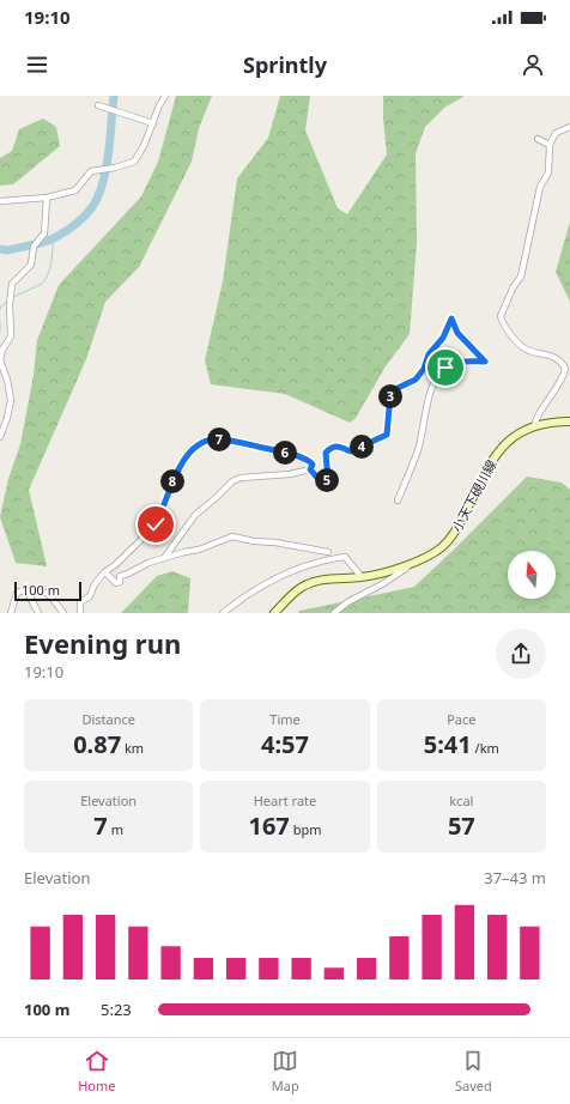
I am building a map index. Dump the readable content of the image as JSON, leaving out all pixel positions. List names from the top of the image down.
{
  "streets": {
    "main road": ["小天下硯川線"]
  },
  "scale_bar": "100 m",
  "north": "top",
  "page": {
    "status": "19:10",
    "header": "Sprintly",
    "pins": [
      "3",
      "7",
      "4",
      "6",
      "5",
      "8"
    ],
    "scale": "100 m",
    "heading": ["Evening run", "19:10"],
    "stats": [
      ["Distance", "0.87 km"],
      ["Time", "4:57"],
      ["Pace", "5:41 /km"],
      ["Elevation", "7 m"],
      ["Heart rate", "167 bpm"],
      ["kcal", "57"]
    ],
    "chart": ["Elevation", "37–43 m"],
    "list": [
      {
        "name": "100 m",
        "note": "5:23"
      }
    ],
    "tabs": ["Home", "Map", "Saved"]
  }
}
